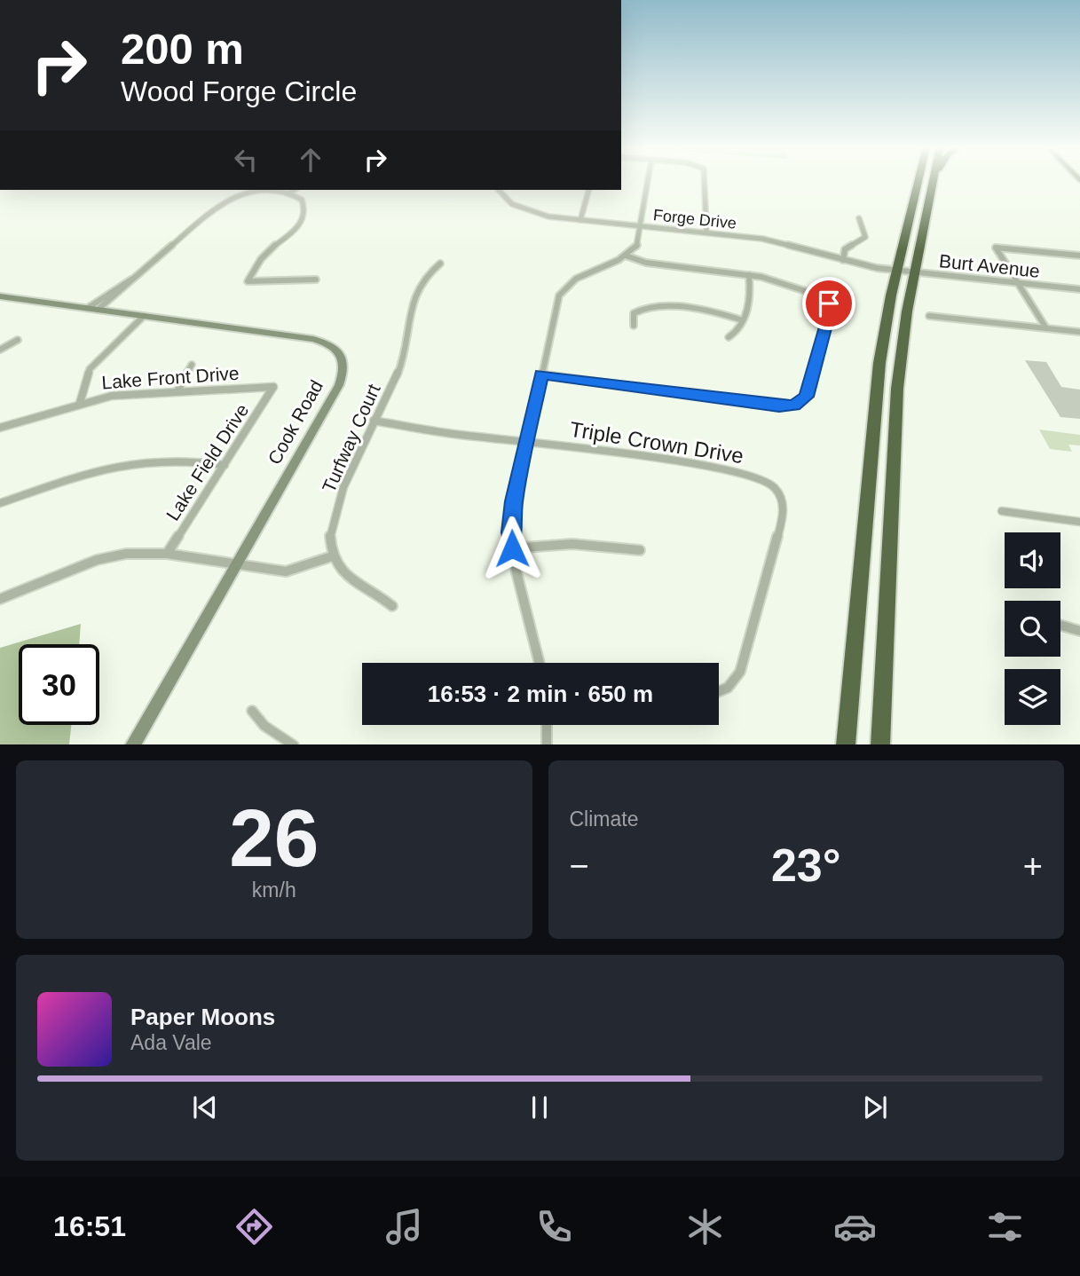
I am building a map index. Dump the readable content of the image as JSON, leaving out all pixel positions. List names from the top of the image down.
{
  "streets": {
    "street": [
      "Forge Drive",
      "Burt Avenue",
      "Lake Front Drive",
      "Cook Road",
      "Turfway Court",
      "Triple Crown Drive",
      "Lake Field Drive"
    ]
  },
  "crossings": [
    ["Forge Drive", "Burt Avenue"],
    ["Lake Front Drive", "Lake Field Drive"],
    ["Turfway Court", "Triple Crown Drive"]
  ],
  "page": {
    "turn": ["200 m", "Wood Forge Circle"],
    "limit": "30",
    "trip": "16:53 · 2 min · 650 m",
    "tile": [
      ["26", "km/h"],
      "Climate"
    ],
    "heat": ["−", "23°", "+"],
    "song": ["Paper Moons", "Ada Vale"],
    "tabs": "16:51"
  }
}
